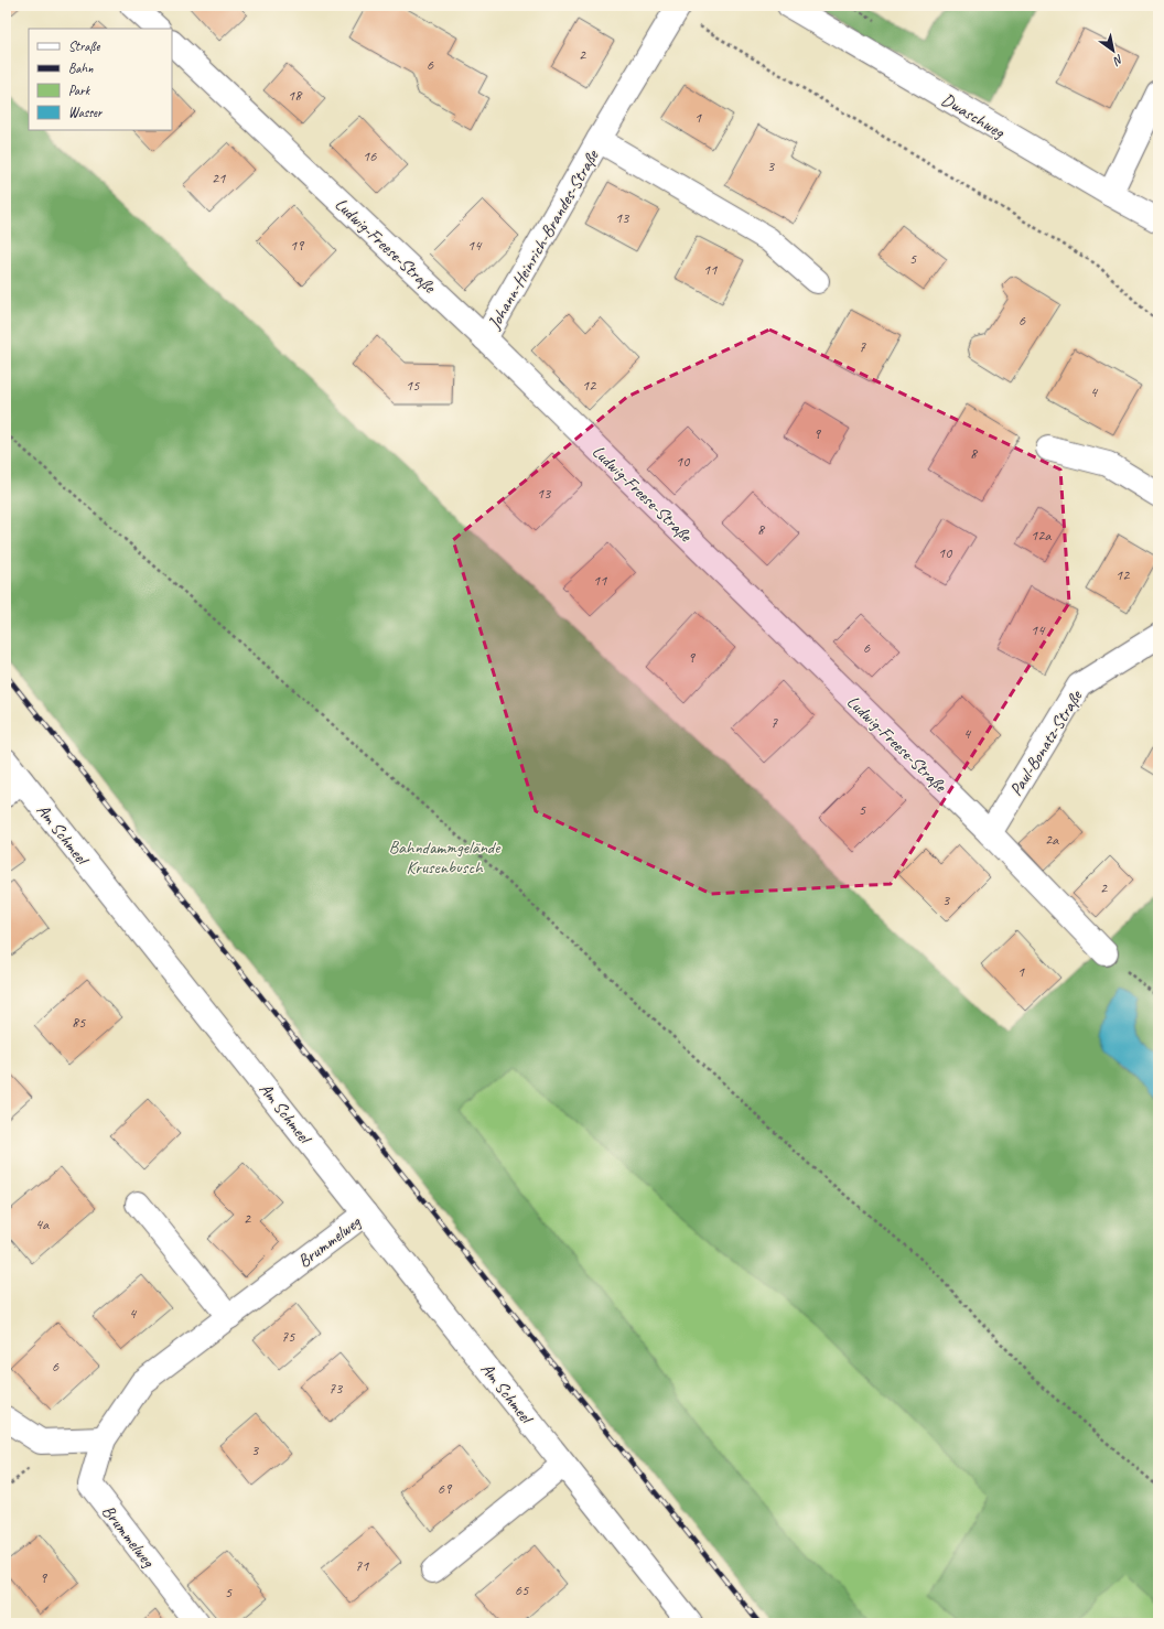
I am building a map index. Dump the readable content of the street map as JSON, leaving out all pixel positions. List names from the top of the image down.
{
  "streets": {
    "street": [
      "Dwaschweg",
      "Johann-Heinrich-Brandes-Straße",
      "Ludwig-Freese-Straße",
      "Paul-Bonatz-Straße",
      "Am Schmeel",
      "Brummelweg"
    ]
  },
  "crossings": [
    ["Johann-Heinrich-Brandes-Straße", "Ludwig-Freese-Straße"],
    ["Ludwig-Freese-Straße", "Paul-Bonatz-Straße"],
    ["Am Schmeel", "Brummelweg"]
  ],
  "parks": ["Bahndammgelände Krusenbusch"],
  "house_numbers": [
    "2",
    "6",
    "18",
    "1",
    "16",
    "3",
    "21",
    "13",
    "19",
    "14",
    "5",
    "11",
    "6",
    "7",
    "15",
    "12",
    "4",
    "9",
    "8",
    "10",
    "13",
    "8",
    "12a",
    "10",
    "12",
    "11",
    "14",
    "6",
    "9",
    "7",
    "4",
    "5",
    "2a",
    "2",
    "3",
    "1",
    "85",
    "2",
    "4a",
    "4",
    "75",
    "6",
    "73",
    "3",
    "69",
    "71",
    "9",
    "65",
    "5"
  ],
  "legend": [
    "Straße",
    "Bahn",
    "Park",
    "Wasser"
  ],
  "north": "bottom right"
}
